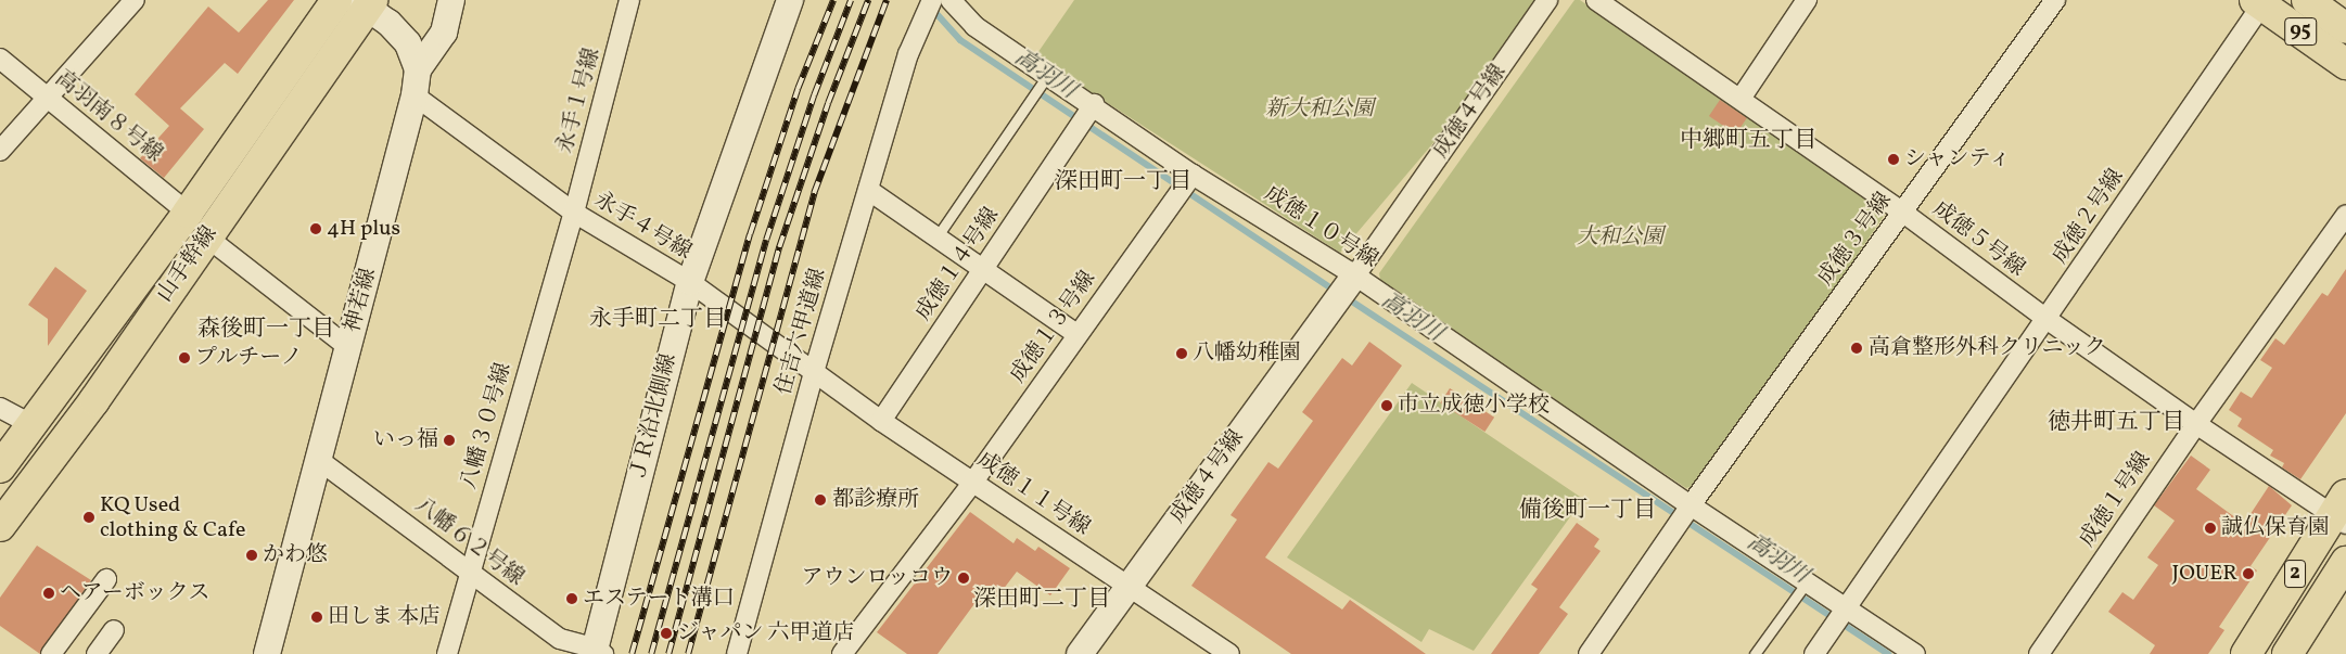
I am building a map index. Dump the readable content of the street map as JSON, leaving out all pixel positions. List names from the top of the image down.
{
  "streets": {
    "main road": ["95", "山手幹線", "2"],
    "street": [
      "永手１号線",
      "成徳４号線",
      "高羽南８号線",
      "成徳２号線",
      "永手４号線",
      "成徳１０号線",
      "成徳３号線",
      "成徳５号線",
      "成徳１４号線",
      "神若線",
      "成徳１３号線",
      "住吉六甲道線",
      "ＪＲ沿北側線",
      "八幡３０号線",
      "成徳１１号線",
      "成徳１号線",
      "八幡６２号線"
    ]
  },
  "crossings": [
    ["95", "成徳２号線"],
    ["永手１号線", "永手４号線"],
    ["永手１号線", "八幡３０号線"],
    ["成徳４号線", "成徳１０号線"],
    ["成徳４号線", "成徳１１号線"],
    ["高羽南８号線", "山手幹線"],
    ["成徳２号線", "成徳１０号線"],
    ["成徳２号線", "成徳５号線"],
    ["永手４号線", "神若線"],
    ["永手４号線", "住吉六甲道線"],
    ["永手４号線", "ＪＲ沿北側線"],
    ["永手４号線", "八幡３０号線"],
    ["永手４号線", "成徳１１号線"],
    ["成徳１０号線", "成徳３号線"],
    ["成徳１０号線", "成徳１４号線"],
    ["成徳１０号線", "成徳１３号線"],
    ["成徳３号線", "成徳５号線"],
    ["成徳５号線", "成徳１号線"],
    ["成徳５号線", "2"],
    ["山手幹線", "神若線"],
    ["成徳１４号線", "成徳１１号線"],
    ["神若線", "八幡６２号線"],
    ["成徳１３号線", "成徳１１号線"],
    ["住吉六甲道線", "成徳１１号線"],
    ["ＪＲ沿北側線", "八幡６２号線"],
    ["八幡３０号線", "八幡６２号線"]
  ],
  "districts": [
    "中郷町五丁目",
    "深田町一丁目",
    "永手町二丁目",
    "森後町一丁目",
    "徳井町五丁目",
    "備後町一丁目",
    "深田町二丁目"
  ],
  "water": ["高羽川"],
  "parks": ["新大和公園", "大和公園"],
  "places": [
    "シャンティ",
    "4H plus",
    "高倉整形外科クリニック",
    "八幡幼稚園",
    "プルチーノ",
    "市立成徳小学校",
    "いっ福",
    "都診療所",
    "KQ Used clothing & Cafe",
    "誠仏保育園",
    "かわ悠",
    "JOUER",
    "アウンロッコウ",
    "ヘアーボックス",
    "エステート溝口",
    "田しま 本店",
    "ジャパン 六甲道店"
  ]
}
